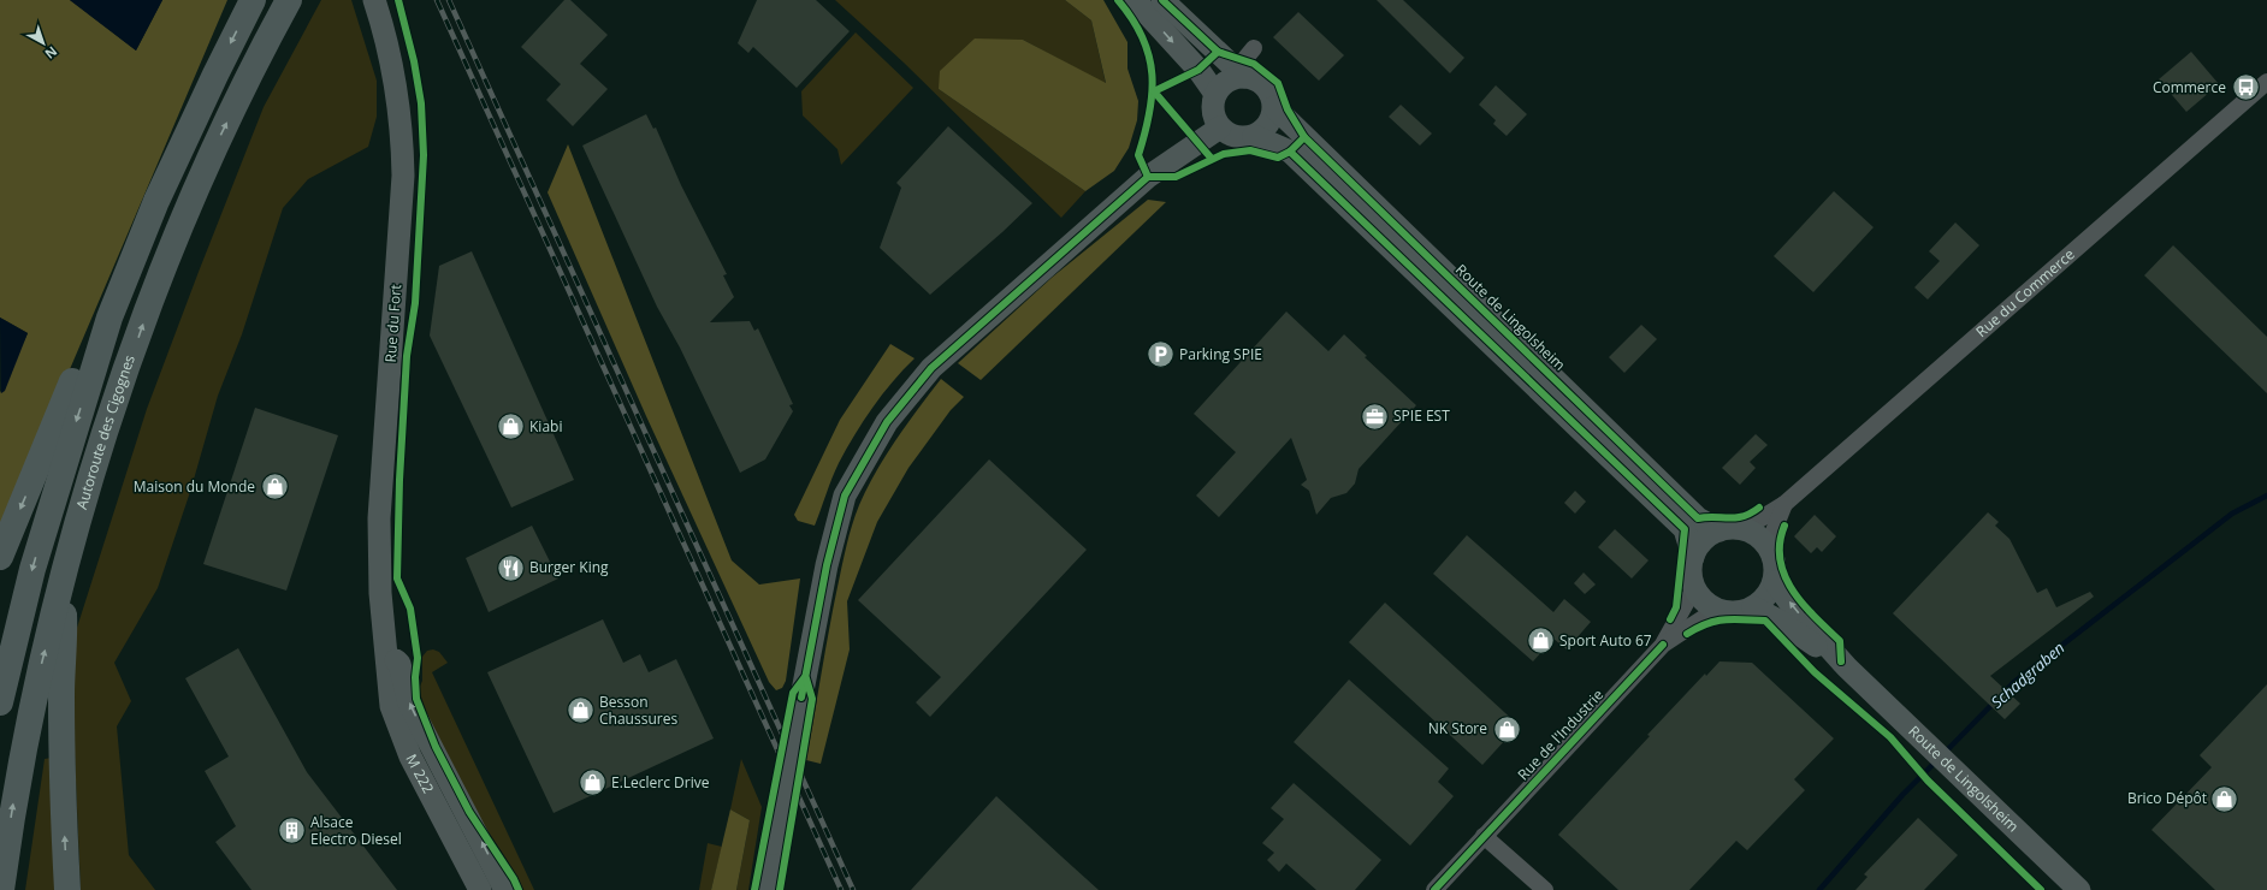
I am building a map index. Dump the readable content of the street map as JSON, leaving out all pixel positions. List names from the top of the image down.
{
  "streets": {
    "highway": ["Autoroute des Cigognes"],
    "main road": ["Route de Lingolsheim", "Rue du Fort", "M 222"],
    "street": ["Rue du Commerce", "Rue de l'Industrie"]
  },
  "crossings": [
    ["Rue du Commerce", "Route de Lingolsheim"],
    ["Rue du Commerce", "Rue de l'Industrie"],
    ["Route de Lingolsheim", "Rue de l'Industrie"],
    ["Rue du Fort", "M 222"]
  ],
  "water": ["Schadgraben"],
  "places": {
    "bus stop": ["Commerce"],
    "parking": ["Parking SPIE"],
    "office": ["SPIE EST"],
    "shop": [
      "Kiabi",
      "Maison du Monde",
      "Sport Auto 67",
      "Besson Chaussures",
      "NK Store",
      "E.Leclerc Drive",
      "Brico Dépôt"
    ],
    "restaurant": ["Burger King"],
    "building": ["Alsace Electro Diesel"]
  },
  "north": "bottom right"
}
